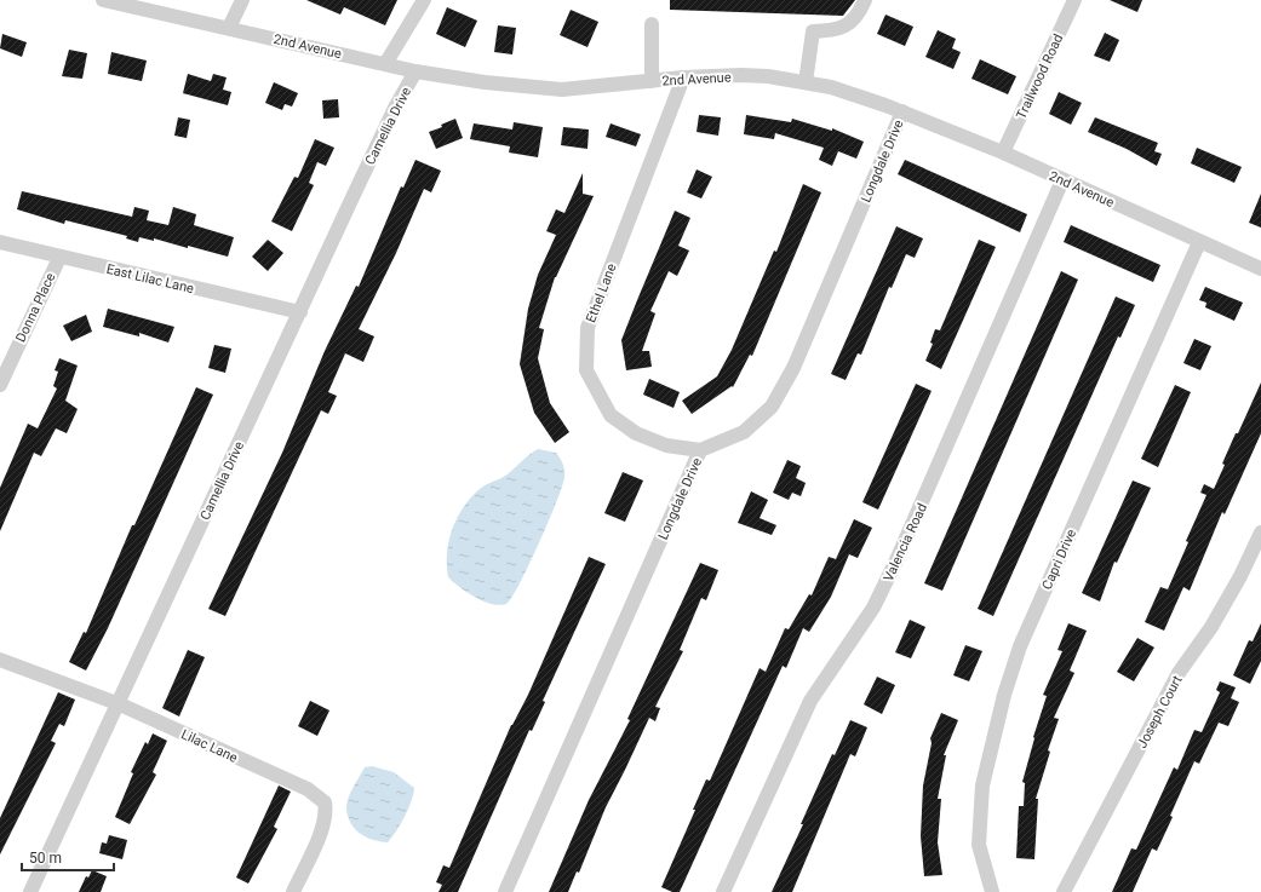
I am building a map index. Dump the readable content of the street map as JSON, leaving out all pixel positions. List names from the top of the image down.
{
  "streets": {
    "street": [
      "2nd Avenue",
      "Trailwood Road",
      "Camellia Drive",
      "Longdale Drive",
      "East Lilac Lane",
      "Ethel Lane",
      "Donna Place",
      "Valencia Road",
      "Capri Drive",
      "Joseph Court",
      "Lilac Lane"
    ]
  },
  "crossings": [
    ["2nd Avenue", "Trailwood Road"],
    ["2nd Avenue", "Camellia Drive"],
    ["2nd Avenue", "Longdale Drive"],
    ["2nd Avenue", "Ethel Lane"],
    ["2nd Avenue", "Valencia Road"],
    ["2nd Avenue", "Capri Drive"],
    ["Camellia Drive", "East Lilac Lane"],
    ["Camellia Drive", "Lilac Lane"],
    ["Longdale Drive", "Ethel Lane"],
    ["East Lilac Lane", "Donna Place"]
  ],
  "scale_bar": "50 m"
}
